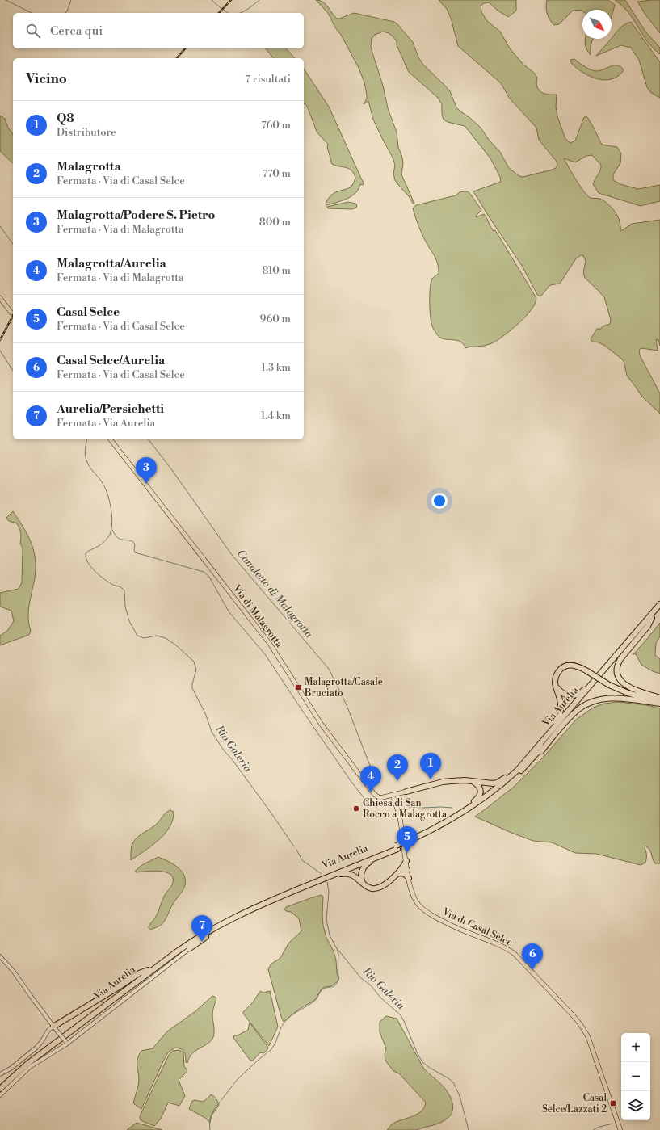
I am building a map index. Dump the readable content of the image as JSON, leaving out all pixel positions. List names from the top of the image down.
{
  "streets": {
    "highway": ["Via Aurelia"],
    "main road": ["Via di Malagrotta", "Via di Casal Selce"]
  },
  "crossings": [
    ["Via di Malagrotta", "Via di Casal Selce"]
  ],
  "water": ["Canaletto di Malagrotta", "Rio Galeria"],
  "places": {
    "transit": ["Malagrotta/Casale Bruciato", "Casal Selce/Lazzati 2"],
    "other": ["Chiesa di San Rocco a Malagrotta"]
  },
  "north": "bottom right",
  "page": {
    "search": "Cerca qui",
    "heading": ["Vicino", "7 risultati"],
    "list": [
      {
        "mark": "1",
        "name": "Q8",
        "note": "Distributore",
        "value": "760 m"
      },
      {
        "mark": "2",
        "name": "Malagrotta",
        "note": "Fermata · Via di Casal Selce",
        "value": "770 m"
      },
      {
        "mark": "3",
        "name": "Malagrotta/Podere S. Pietro",
        "note": "Fermata · Via di Malagrotta",
        "value": "800 m"
      },
      {
        "mark": "4",
        "name": "Malagrotta/Aurelia",
        "note": "Fermata · Via di Malagrotta",
        "value": "810 m"
      },
      {
        "mark": "5",
        "name": "Casal Selce",
        "note": "Fermata · Via di Casal Selce",
        "value": "960 m"
      },
      {
        "mark": "6",
        "name": "Casal Selce/Aurelia",
        "note": "Fermata · Via di Casal Selce",
        "value": "1.3 km"
      },
      {
        "mark": "7",
        "name": "Aurelia/Persichetti",
        "note": "Fermata · Via Aurelia",
        "value": "1.4 km"
      }
    ],
    "pins": [
      "3",
      "1",
      "2",
      "4",
      "5",
      "7",
      "6"
    ],
    "map_buttons": ["+", "−"]
  }
}
